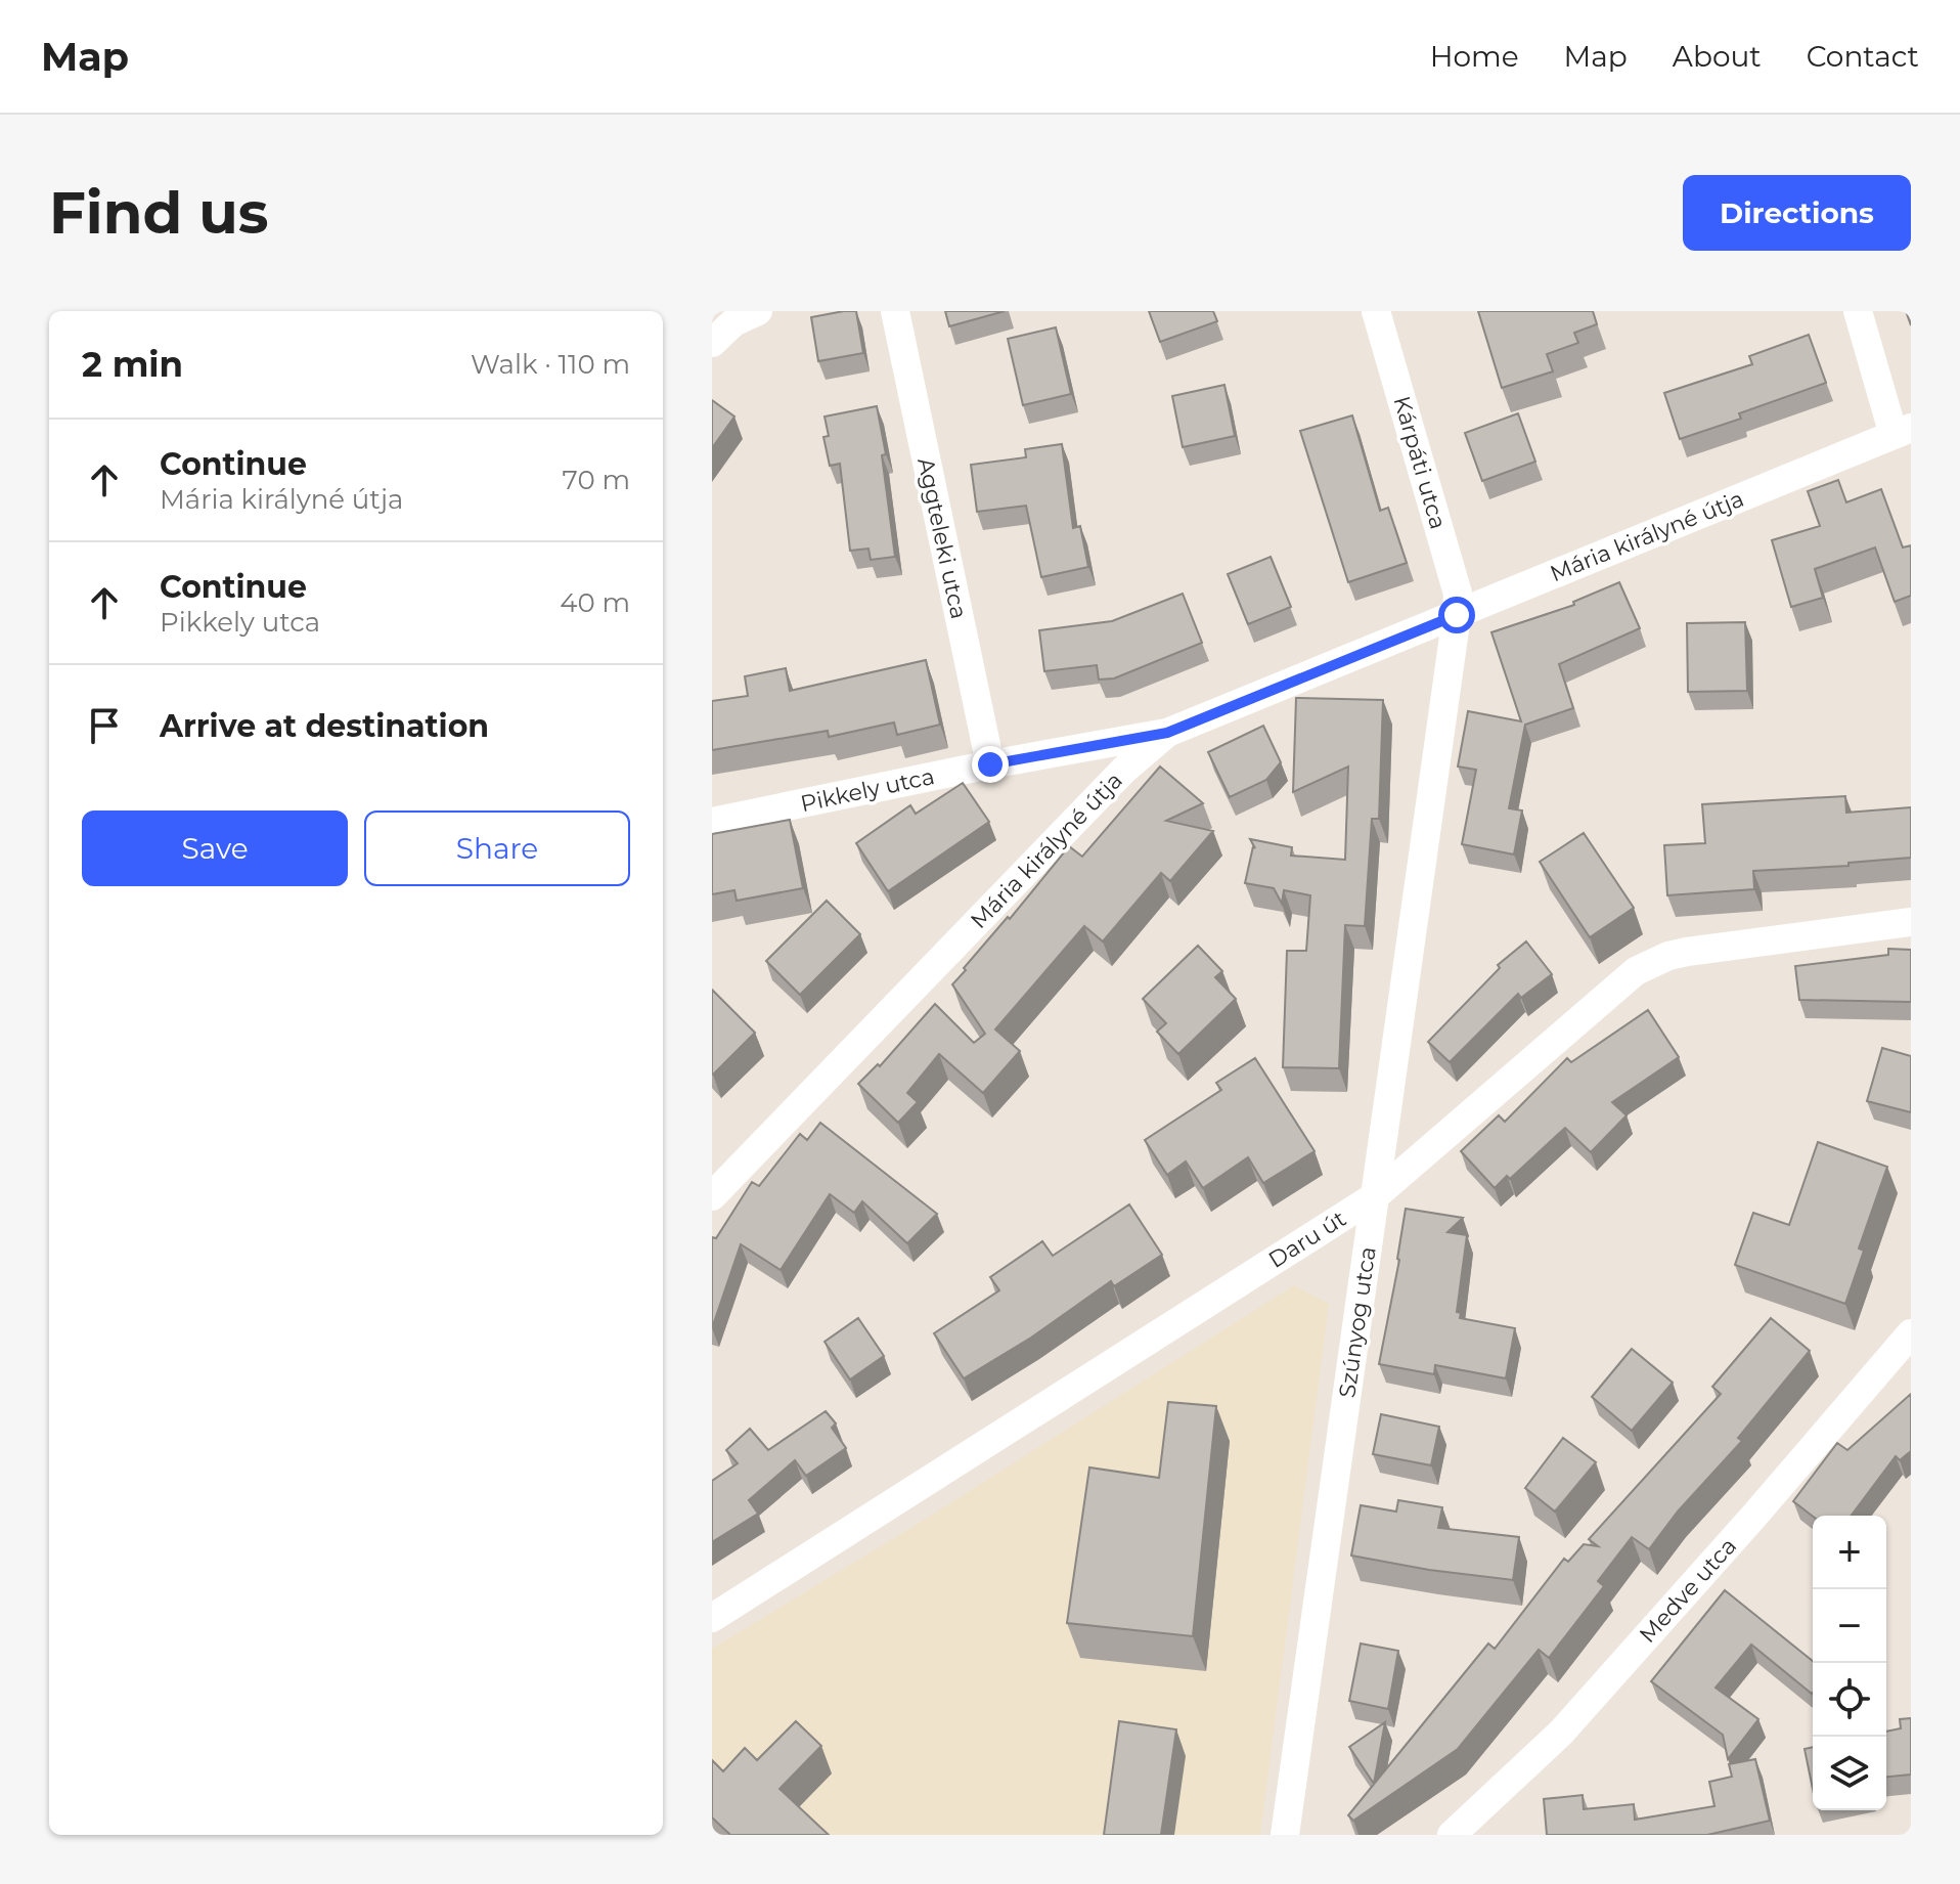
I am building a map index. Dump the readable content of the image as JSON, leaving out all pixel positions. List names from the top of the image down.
{
  "streets": {
    "street": [
      "Kárpáti utca",
      "Mária királyné útja",
      "Aggteleki utca",
      "Pikkely utca",
      "Daru út",
      "Szúnyog utca",
      "Medve utca"
    ]
  },
  "crossings": [
    ["Kárpáti utca", "Mária királyné útja"],
    ["Kárpáti utca", "Szúnyog utca"],
    ["Mária királyné útja", "Pikkely utca"],
    ["Mária királyné útja", "Szúnyog utca"],
    ["Aggteleki utca", "Pikkely utca"],
    ["Daru út", "Szúnyog utca"]
  ],
  "page": {
    "header": "Map",
    "nav": [
      "Home",
      "Map",
      "About",
      "Contact"
    ],
    "buttons": [
      "Directions",
      ["Save", "Share"]
    ],
    "title": "Find us",
    "heading": ["2 min", "Walk · 110 m"],
    "list": [
      ["Continue", "Mária királyné útja", "70 m"],
      ["Continue", "Pikkely utca", "40 m"],
      "Arrive at destination"
    ],
    "map_buttons": ["+", "−"]
  }
}
